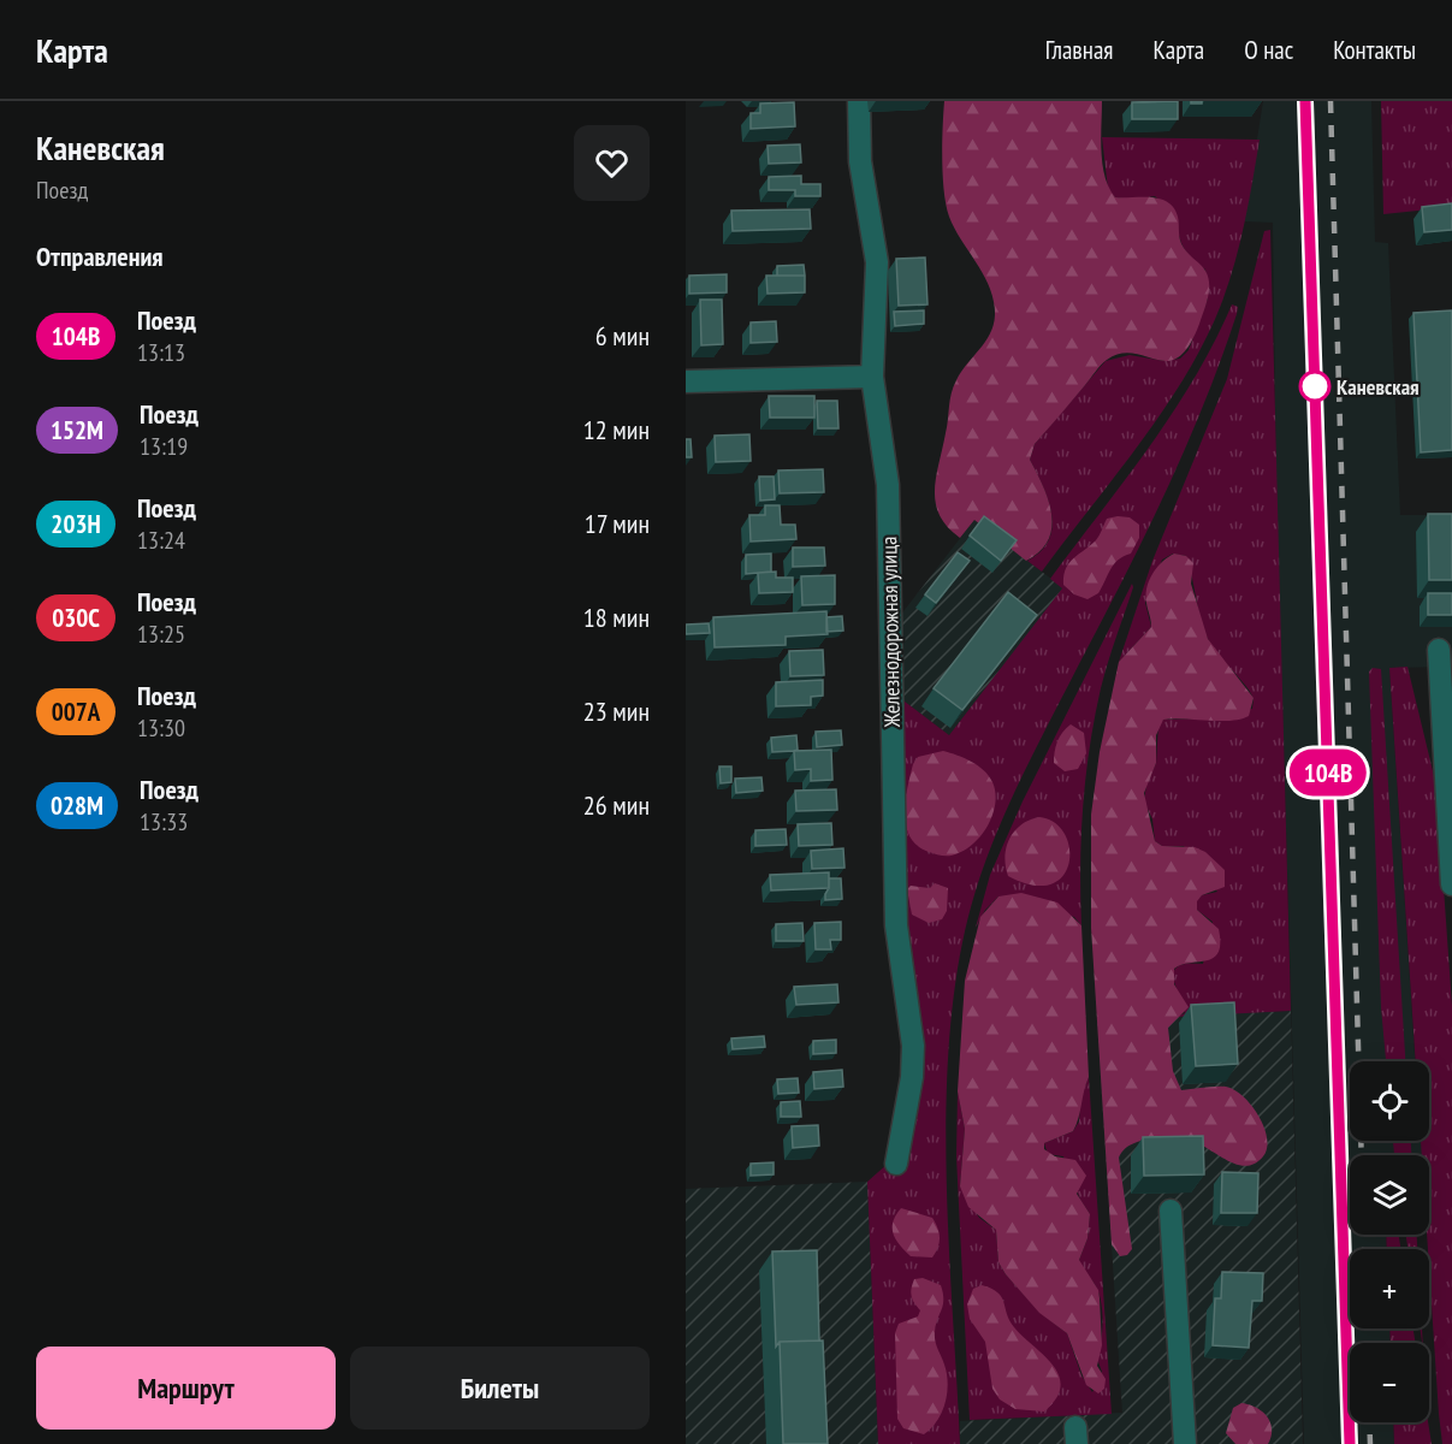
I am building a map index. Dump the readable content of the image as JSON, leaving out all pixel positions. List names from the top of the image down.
{
  "streets": {
    "street": ["Железнодорожная улица"]
  },
  "places": ["Каневская"],
  "page": {
    "header": "Карта",
    "nav": [
      "Главная",
      "Карта",
      "О нас",
      "Контакты"
    ],
    "heading": [
      ["Каневская", "Поезд"],
      "Отправления"
    ],
    "on_map": "104В",
    "list": [
      {
        "mark": "104В",
        "name": "Поезд",
        "note": "13:13",
        "value": "6 мин"
      },
      {
        "mark": "152М",
        "name": "Поезд",
        "note": "13:19",
        "value": "12 мин"
      },
      {
        "mark": "203Н",
        "name": "Поезд",
        "note": "13:24",
        "value": "17 мин"
      },
      {
        "mark": "030C",
        "name": "Поезд",
        "note": "13:25",
        "value": "18 мин"
      },
      {
        "mark": "007А",
        "name": "Поезд",
        "note": "13:30",
        "value": "23 мин"
      },
      {
        "mark": "028М",
        "name": "Поезд",
        "note": "13:33",
        "value": "26 мин"
      }
    ],
    "map_buttons": ["+", "−"],
    "buttons": ["Маршрут", "Билеты"]
  }
}
